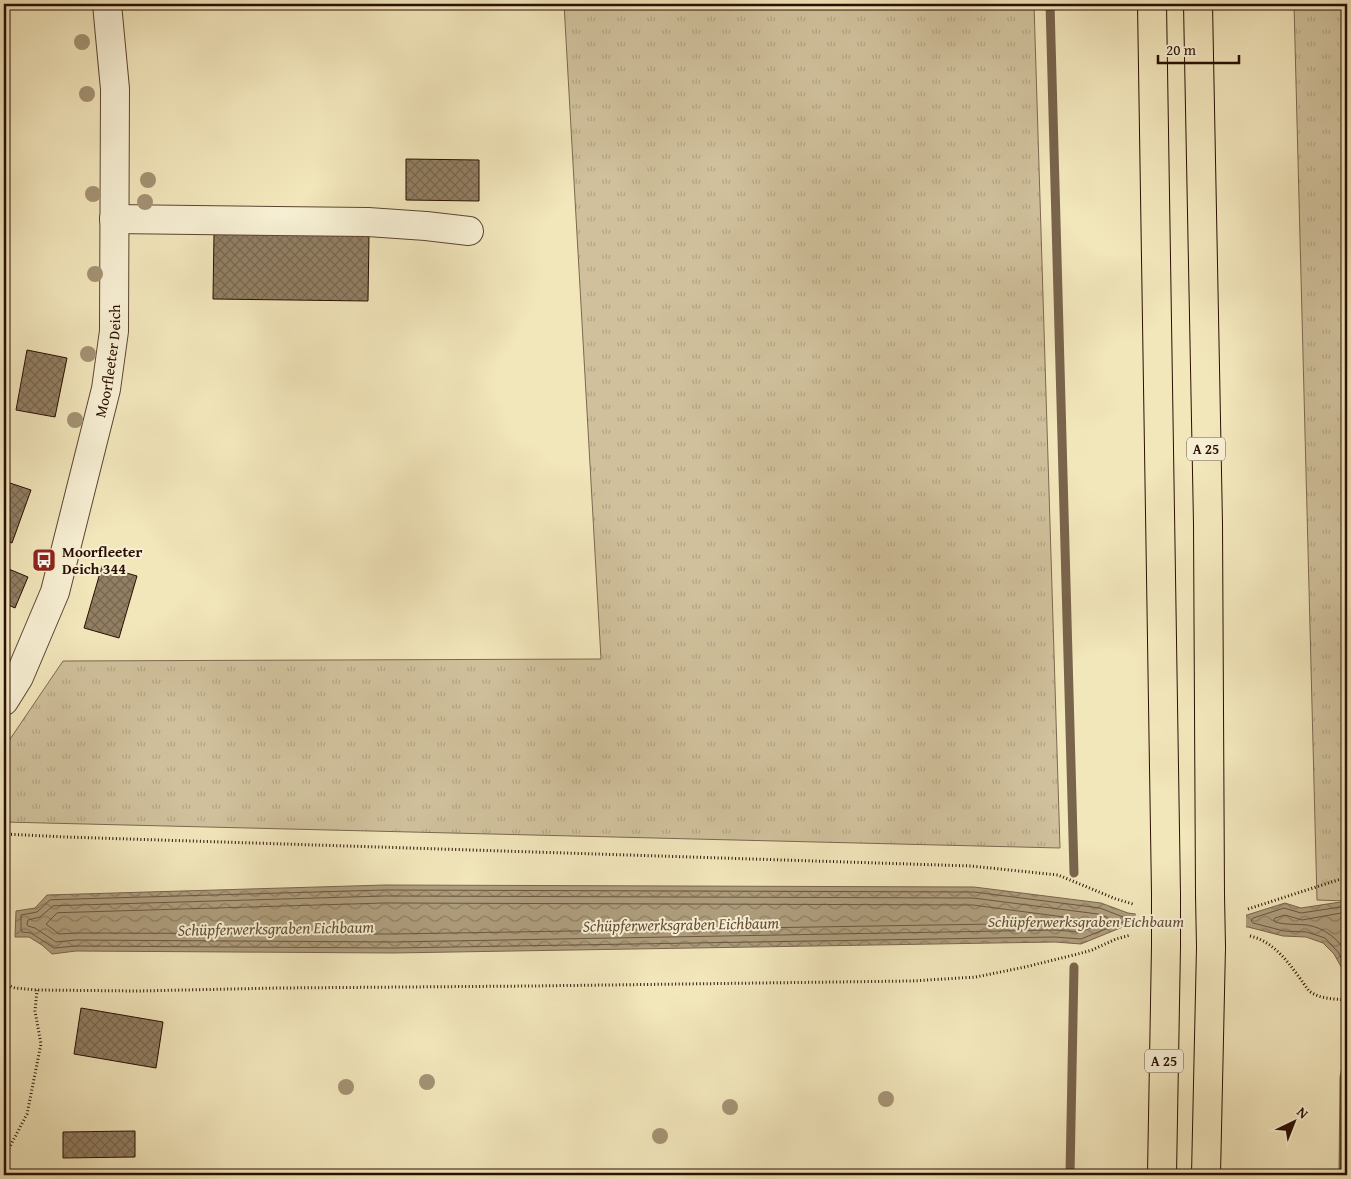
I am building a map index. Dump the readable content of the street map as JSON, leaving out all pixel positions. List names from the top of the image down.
{
  "streets": {
    "highway": ["A 25"],
    "street": ["Moorfleeter Deich"]
  },
  "water": ["Schüpferwerksgraben Eichbaum"],
  "places": {
    "bus stop": ["Moorfleeter Deich 344"]
  },
  "scale_bar": "20 m",
  "north": "top right"
}
